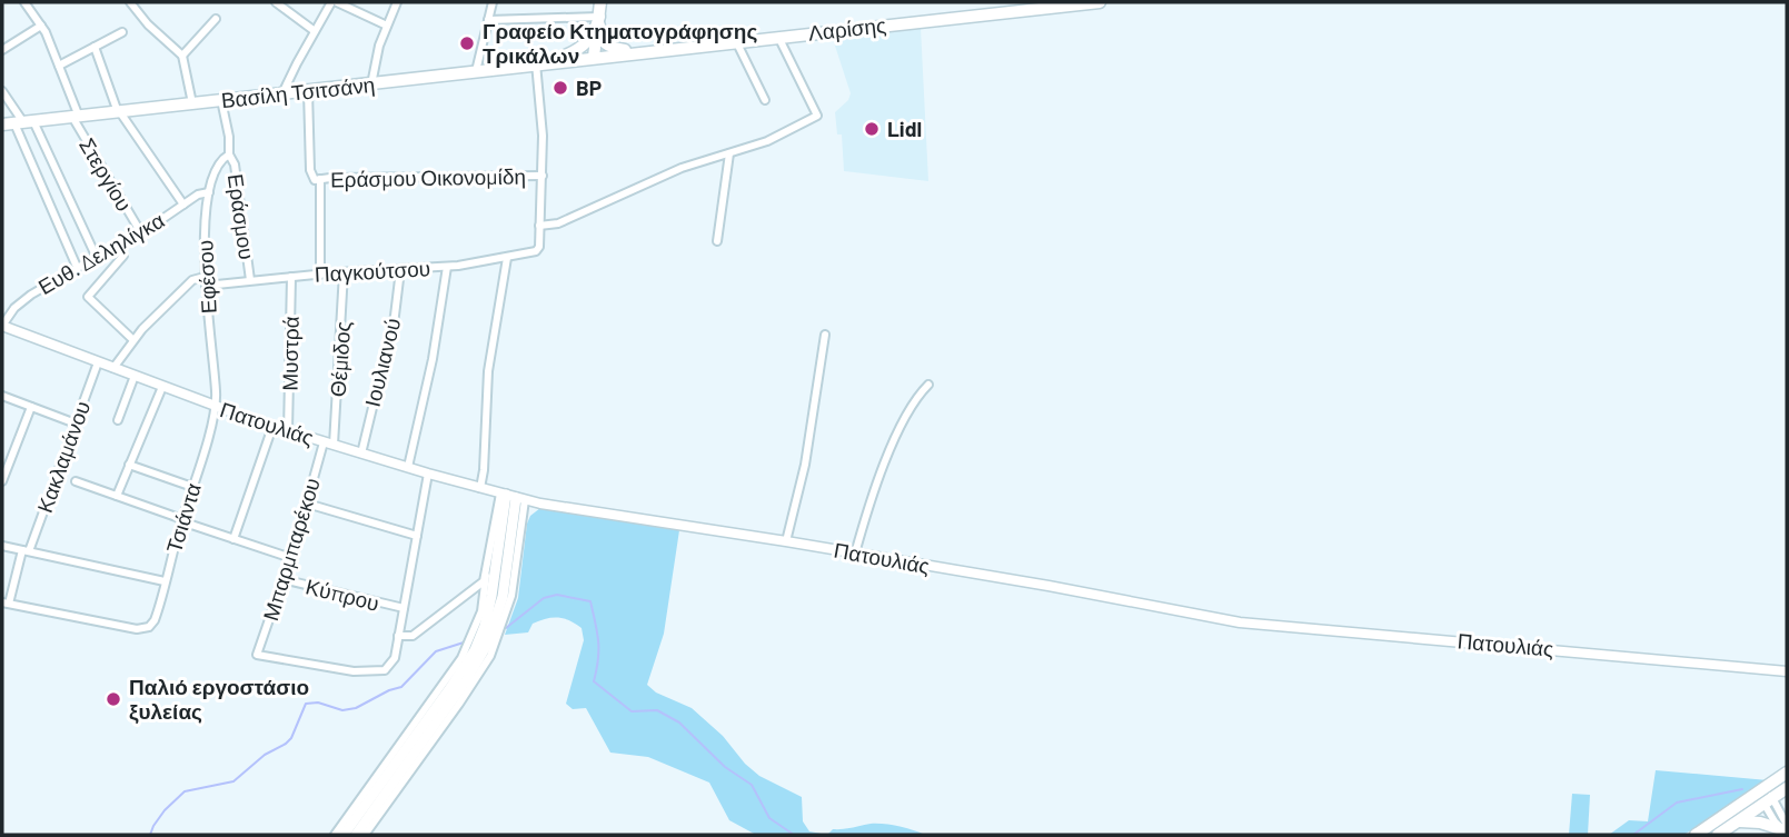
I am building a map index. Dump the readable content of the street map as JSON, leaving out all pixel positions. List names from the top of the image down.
{
  "streets": {
    "main road": ["Λαρίσης", "Βασίλη Τσιτσάνη"],
    "street": [
      "Στεργίου",
      "Εράσμου Οικονομίδη",
      "Εράσμου",
      "Ευθ. Δεληλίγκα",
      "Παγκούτσου",
      "Εφέσου",
      "Μυστρά",
      "Θέμιδος",
      "Ιουλιανού",
      "Πατουλιάς",
      "Κακλαμάνου",
      "Τσιάντα",
      "Μπαρμπαρέκου",
      "Κύπρου"
    ]
  },
  "crossings": [
    ["Λαρίσης", "Βασίλη Τσιτσάνη"],
    ["Βασίλη Τσιτσάνη", "Στεργίου"],
    ["Βασίλη Τσιτσάνη", "Εράσμου"],
    ["Στεργίου", "Ευθ. Δεληλίγκα"],
    ["Εράσμου", "Παγκούτσου"],
    ["Εράσμου", "Εφέσου"],
    ["Ευθ. Δεληλίγκα", "Εφέσου"],
    ["Ευθ. Δεληλίγκα", "Πατουλιάς"],
    ["Παγκούτσου", "Εφέσου"],
    ["Παγκούτσου", "Μυστρά"],
    ["Παγκούτσου", "Θέμιδος"],
    ["Παγκούτσου", "Ιουλιανού"],
    ["Εφέσου", "Πατουλιάς"],
    ["Εφέσου", "Τσιάντα"],
    ["Μυστρά", "Πατουλιάς"],
    ["Θέμιδος", "Πατουλιάς"],
    ["Θέμιδος", "Μπαρμπαρέκου"],
    ["Ιουλιανού", "Πατουλιάς"],
    ["Πατουλιάς", "Κακλαμάνου"],
    ["Πατουλιάς", "Τσιάντα"],
    ["Πατουλιάς", "Μπαρμπαρέκου"],
    ["Κακλαμάνου", "Τσιάντα"],
    ["Μπαρμπαρέκου", "Κύπρου"]
  ],
  "places": [
    "Γραφείο Κτηματογράφησης Τρικάλων",
    "BP",
    "Lidl",
    "Παλιό εργοστάσιο ξυλείας"
  ]
}
